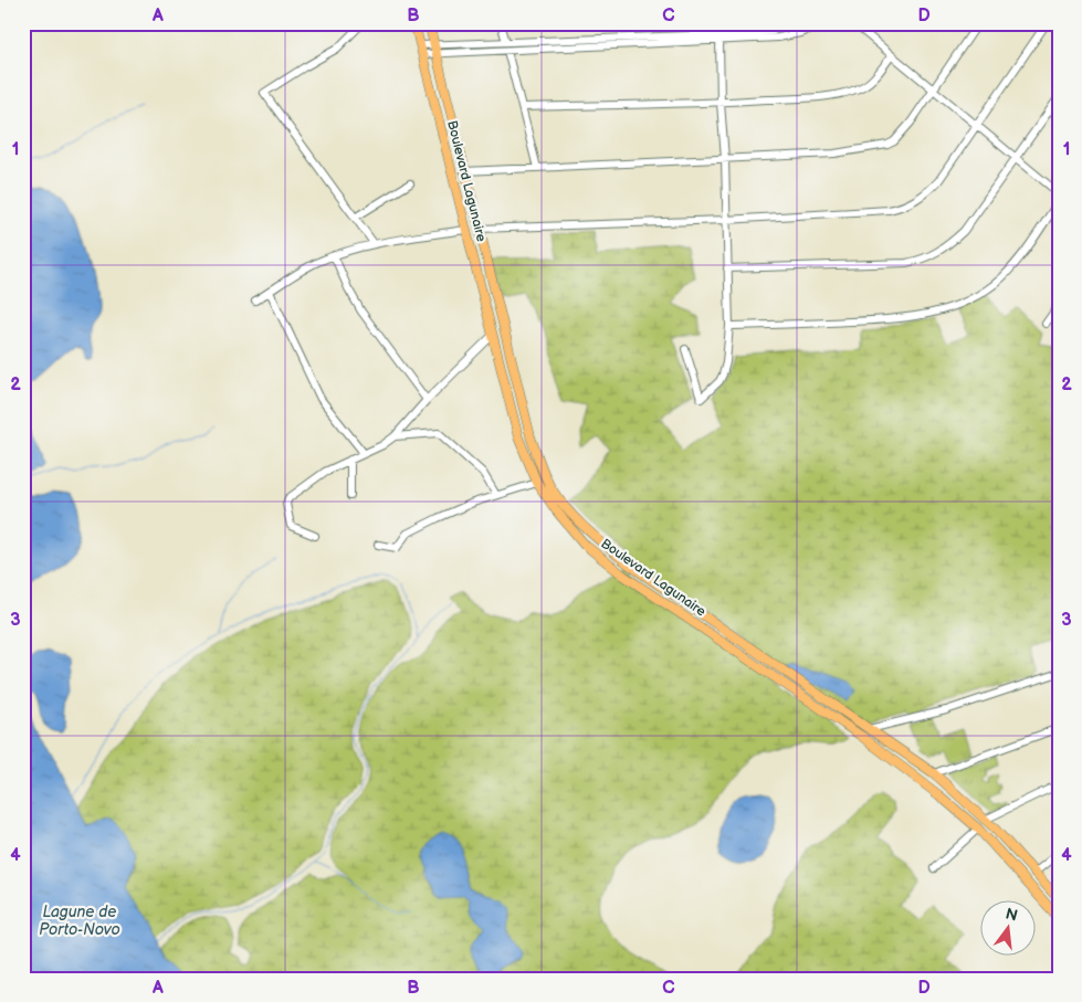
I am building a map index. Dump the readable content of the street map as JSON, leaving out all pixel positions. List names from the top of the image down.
{
  "streets": {
    "main road": ["Boulevard Lagunaire"]
  },
  "water": ["Lagune de Porto-Novo"],
  "north": "top",
  "grid": {
    "columns": [
      "A",
      "B",
      "C",
      "D"
    ],
    "rows": [
      "1",
      "2",
      "3",
      "4"
    ]
  }
}
